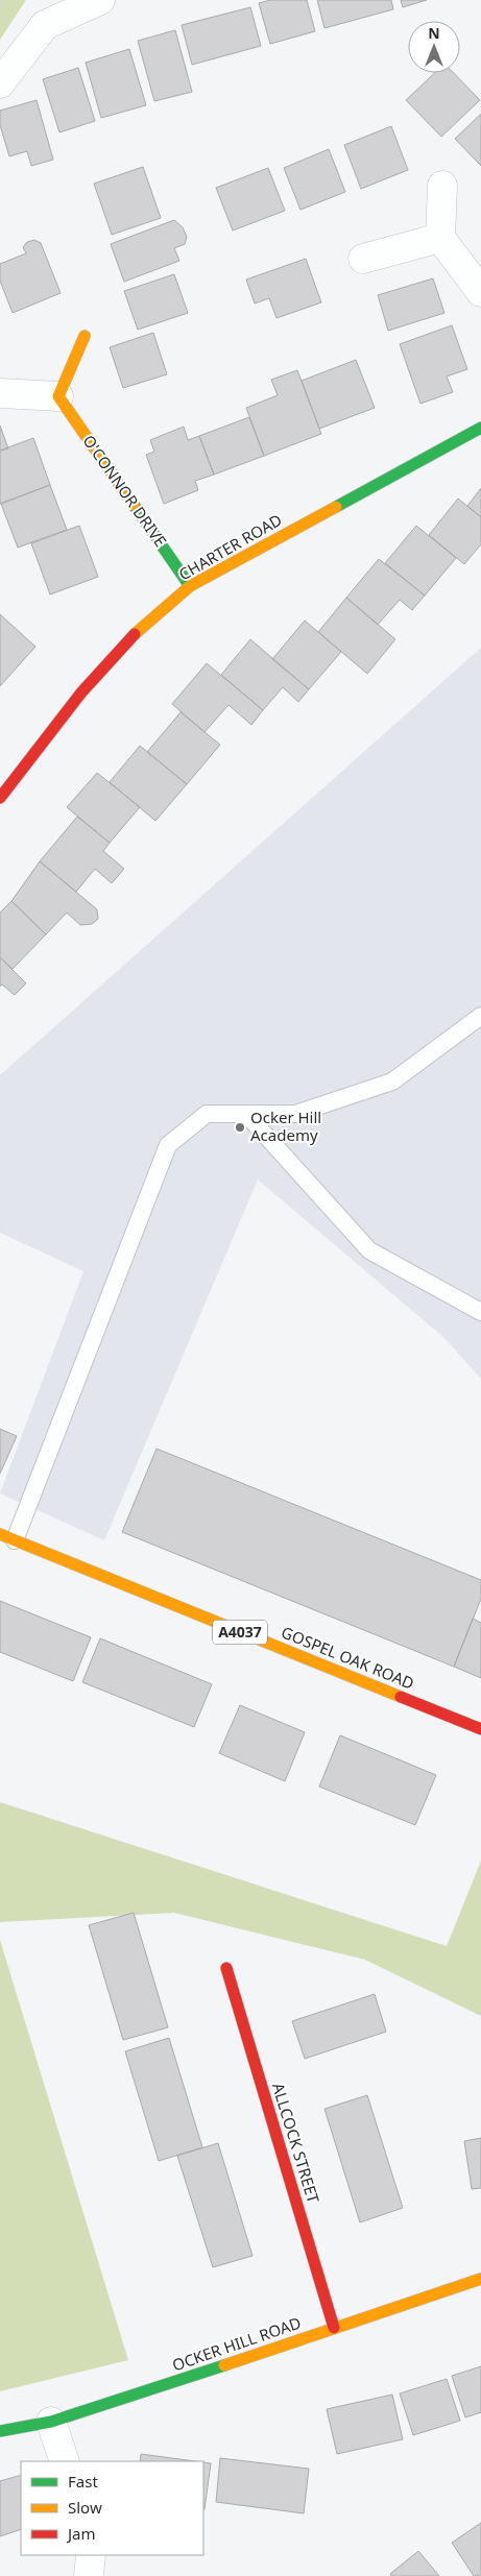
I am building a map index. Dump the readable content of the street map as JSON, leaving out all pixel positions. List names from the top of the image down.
{
  "streets": {
    "street": [
      "O'CONNOR DRIVE",
      "CHARTER ROAD",
      "A4037",
      "GOSPEL OAK ROAD",
      "ALLCOCK STREET",
      "OCKER HILL ROAD"
    ]
  },
  "crossings": [
    ["O'CONNOR DRIVE", "CHARTER ROAD"],
    ["ALLCOCK STREET", "OCKER HILL ROAD"]
  ],
  "places": ["Ocker Hill Academy"],
  "legend": ["Fast", "Slow", "Jam"],
  "north": "top"
}
